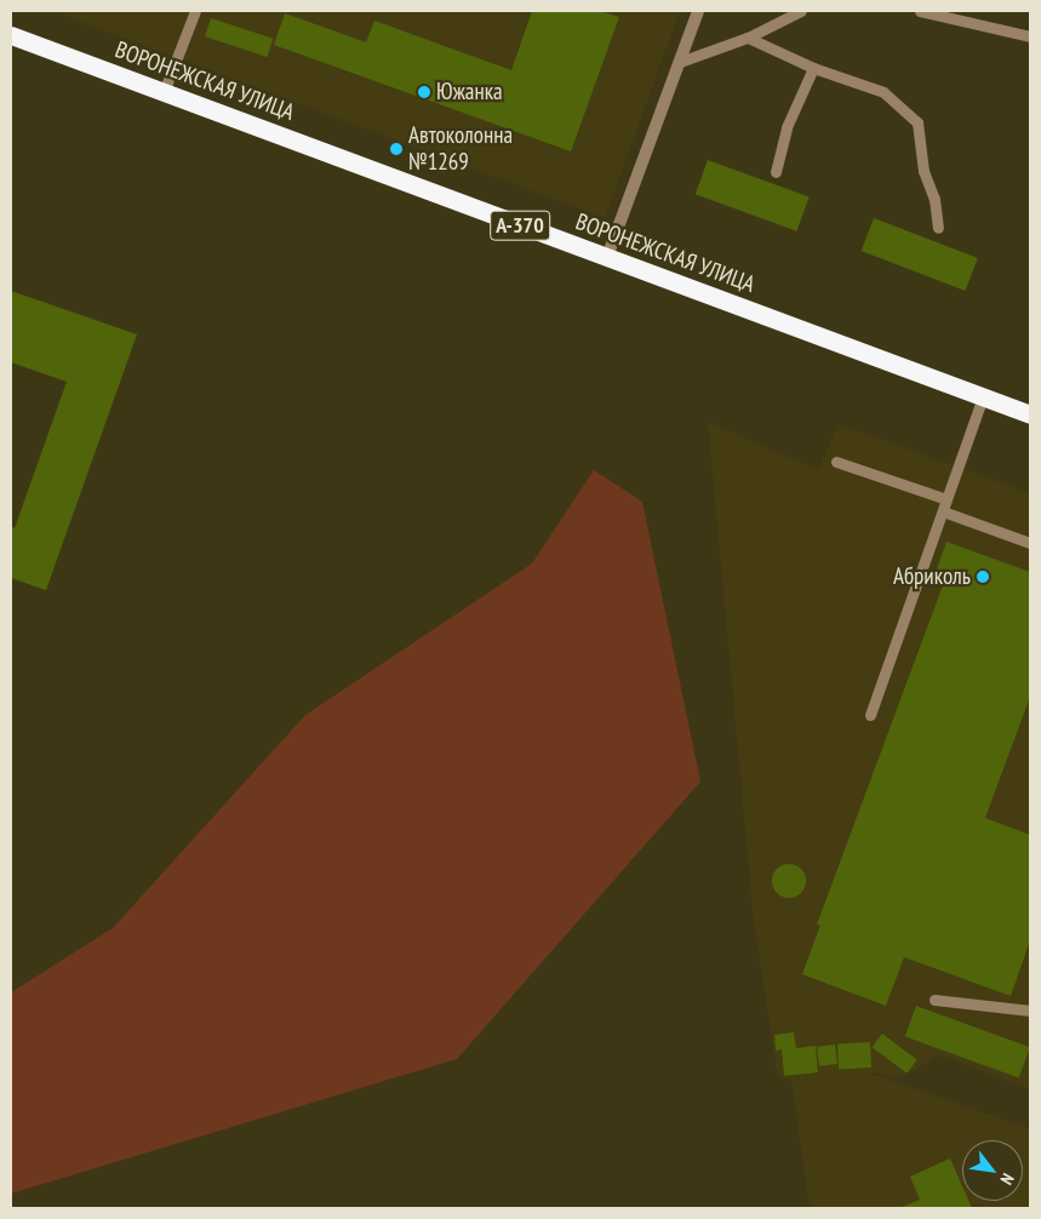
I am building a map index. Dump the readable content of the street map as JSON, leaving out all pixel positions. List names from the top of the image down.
{
  "streets": {
    "highway": ["ВОРОНЕЖСКАЯ УЛИЦА", "А-370"]
  },
  "places": ["Южанка", "Автоколонна №1269", "Абриколь"],
  "north": "bottom right"
}
